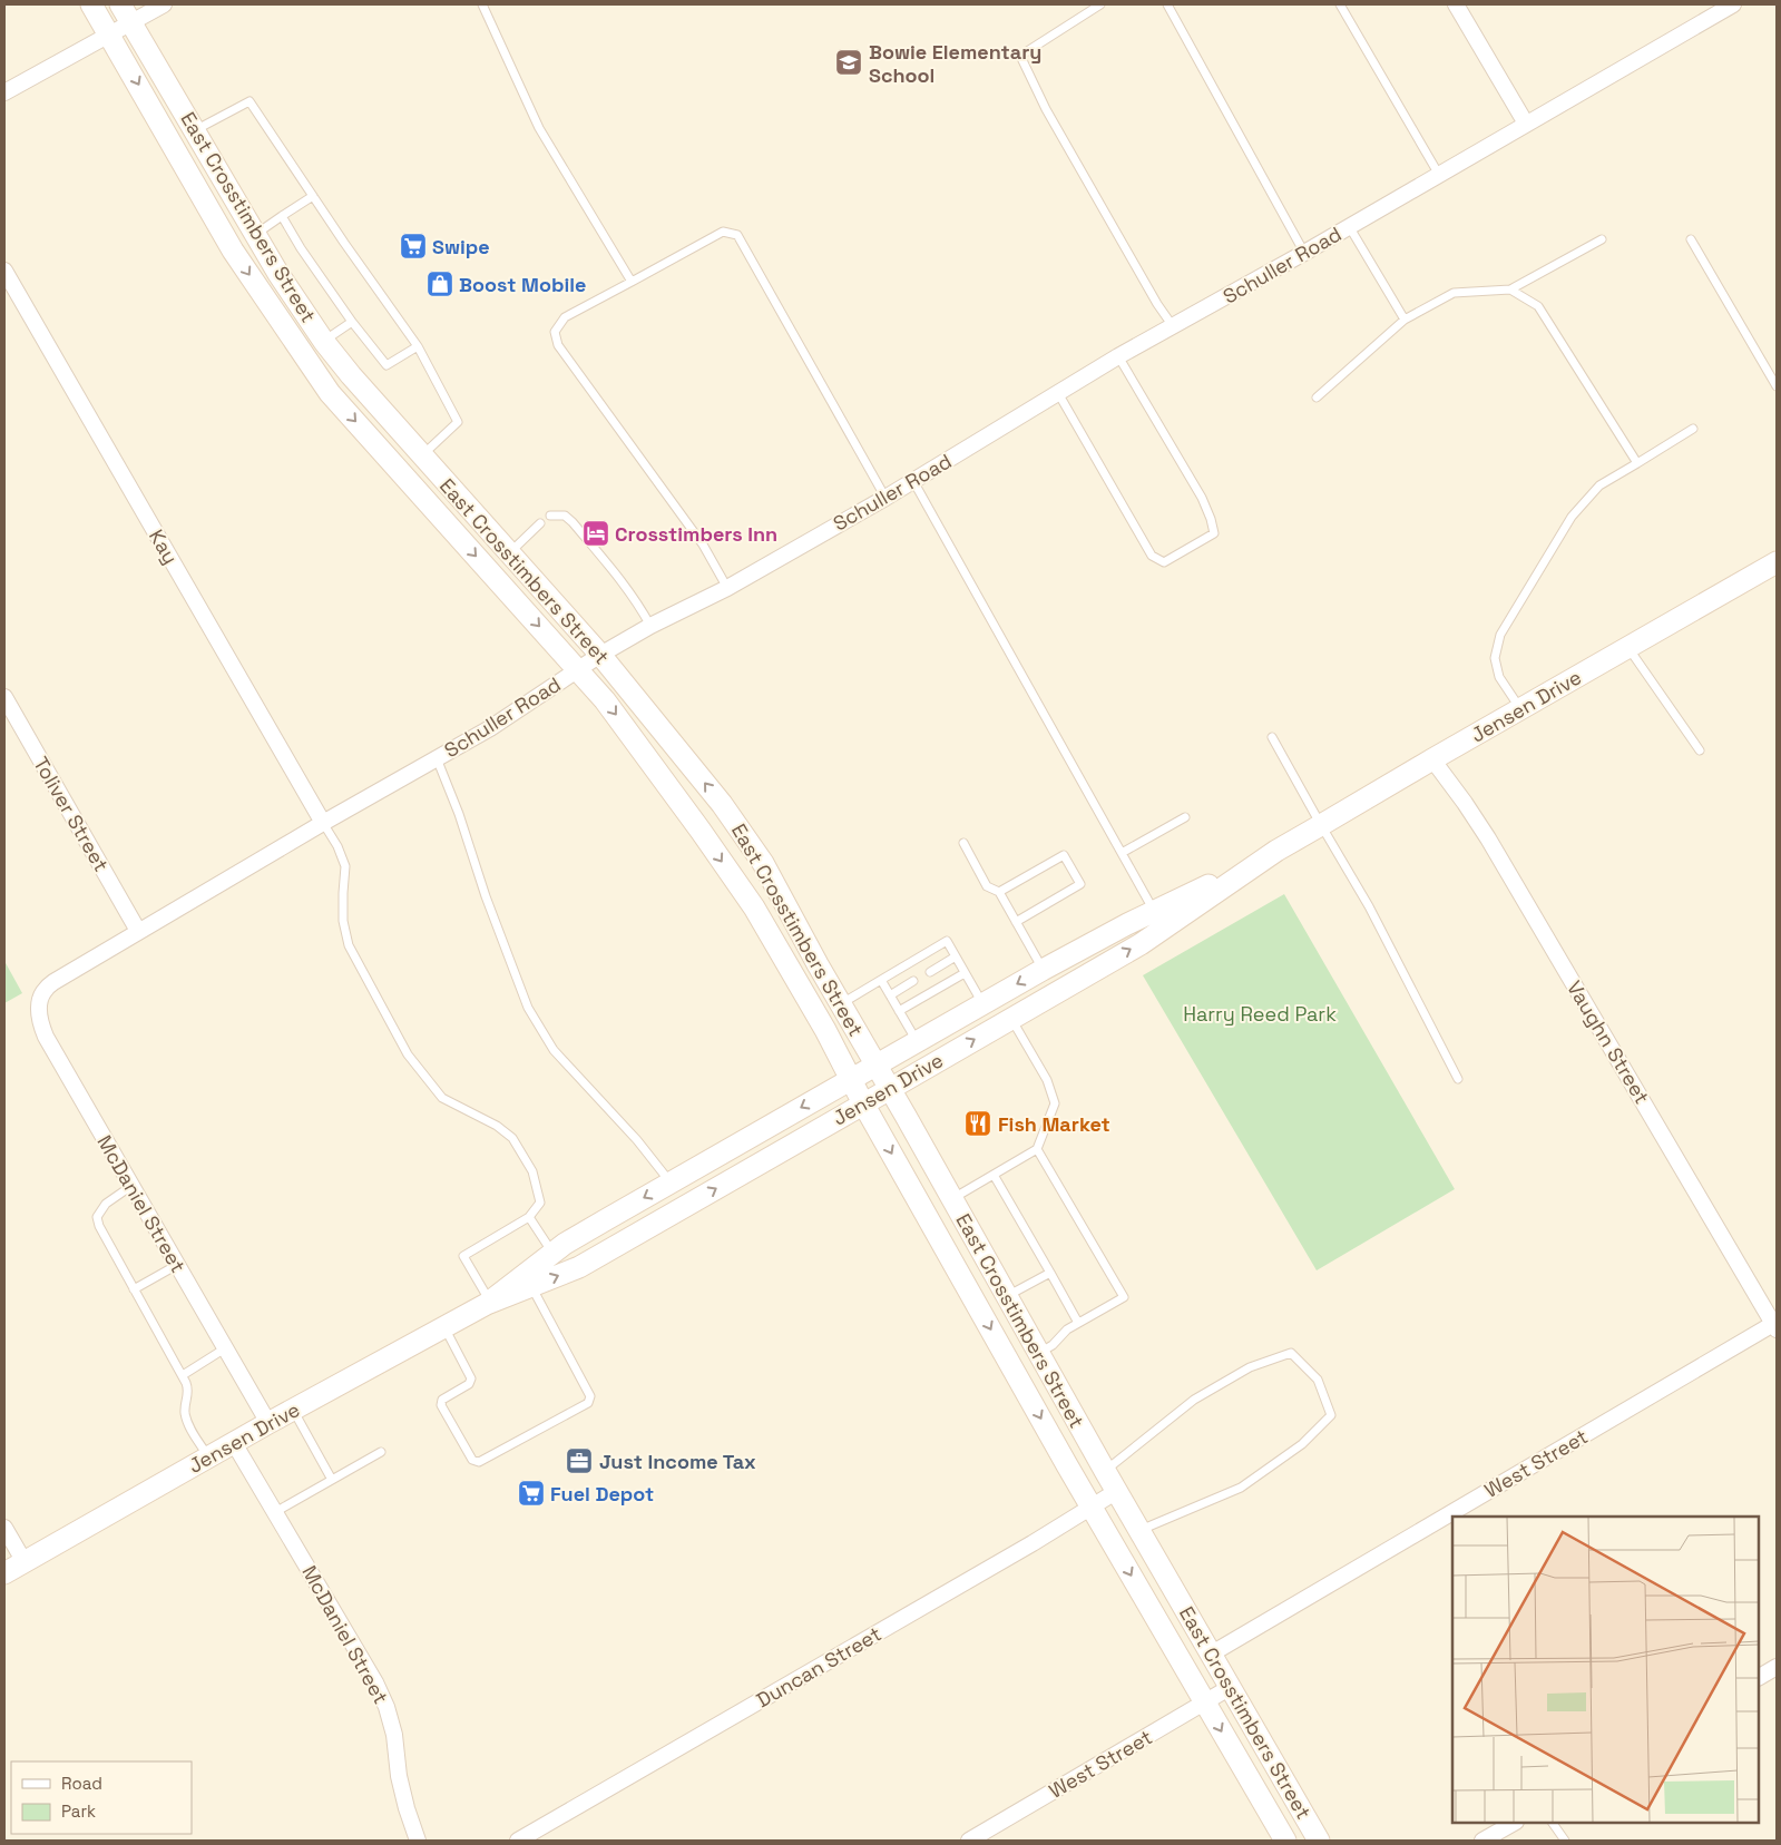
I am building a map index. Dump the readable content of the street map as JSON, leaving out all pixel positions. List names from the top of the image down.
{
  "streets": {
    "main road": ["East Crosstimbers Street", "Jensen Drive"],
    "street": [
      "Schuller Road",
      "Kay",
      "Toliver Street",
      "Vaughn Street",
      "McDaniel Street",
      "West Street",
      "Duncan Street"
    ]
  },
  "crossings": [
    ["East Crosstimbers Street", "Schuller Road"],
    ["East Crosstimbers Street", "Jensen Drive"],
    ["East Crosstimbers Street", "West Street"],
    ["East Crosstimbers Street", "Duncan Street"],
    ["Schuller Road", "Kay"],
    ["Schuller Road", "Toliver Street"],
    ["Schuller Road", "McDaniel Street"],
    ["Jensen Drive", "Vaughn Street"],
    ["Jensen Drive", "McDaniel Street"],
    ["Vaughn Street", "West Street"]
  ],
  "parks": ["Harry Reed Park"],
  "places": {
    "school or university": ["Bowie Elementary School"],
    "supermarket": ["Swipe", "Fuel Depot"],
    "shop": ["Boost Mobile"],
    "hotel": ["Crosstimbers Inn"],
    "restaurant": ["Fish Market"],
    "office": ["Just Income Tax"]
  },
  "legend": ["Road", "Park"]
}
